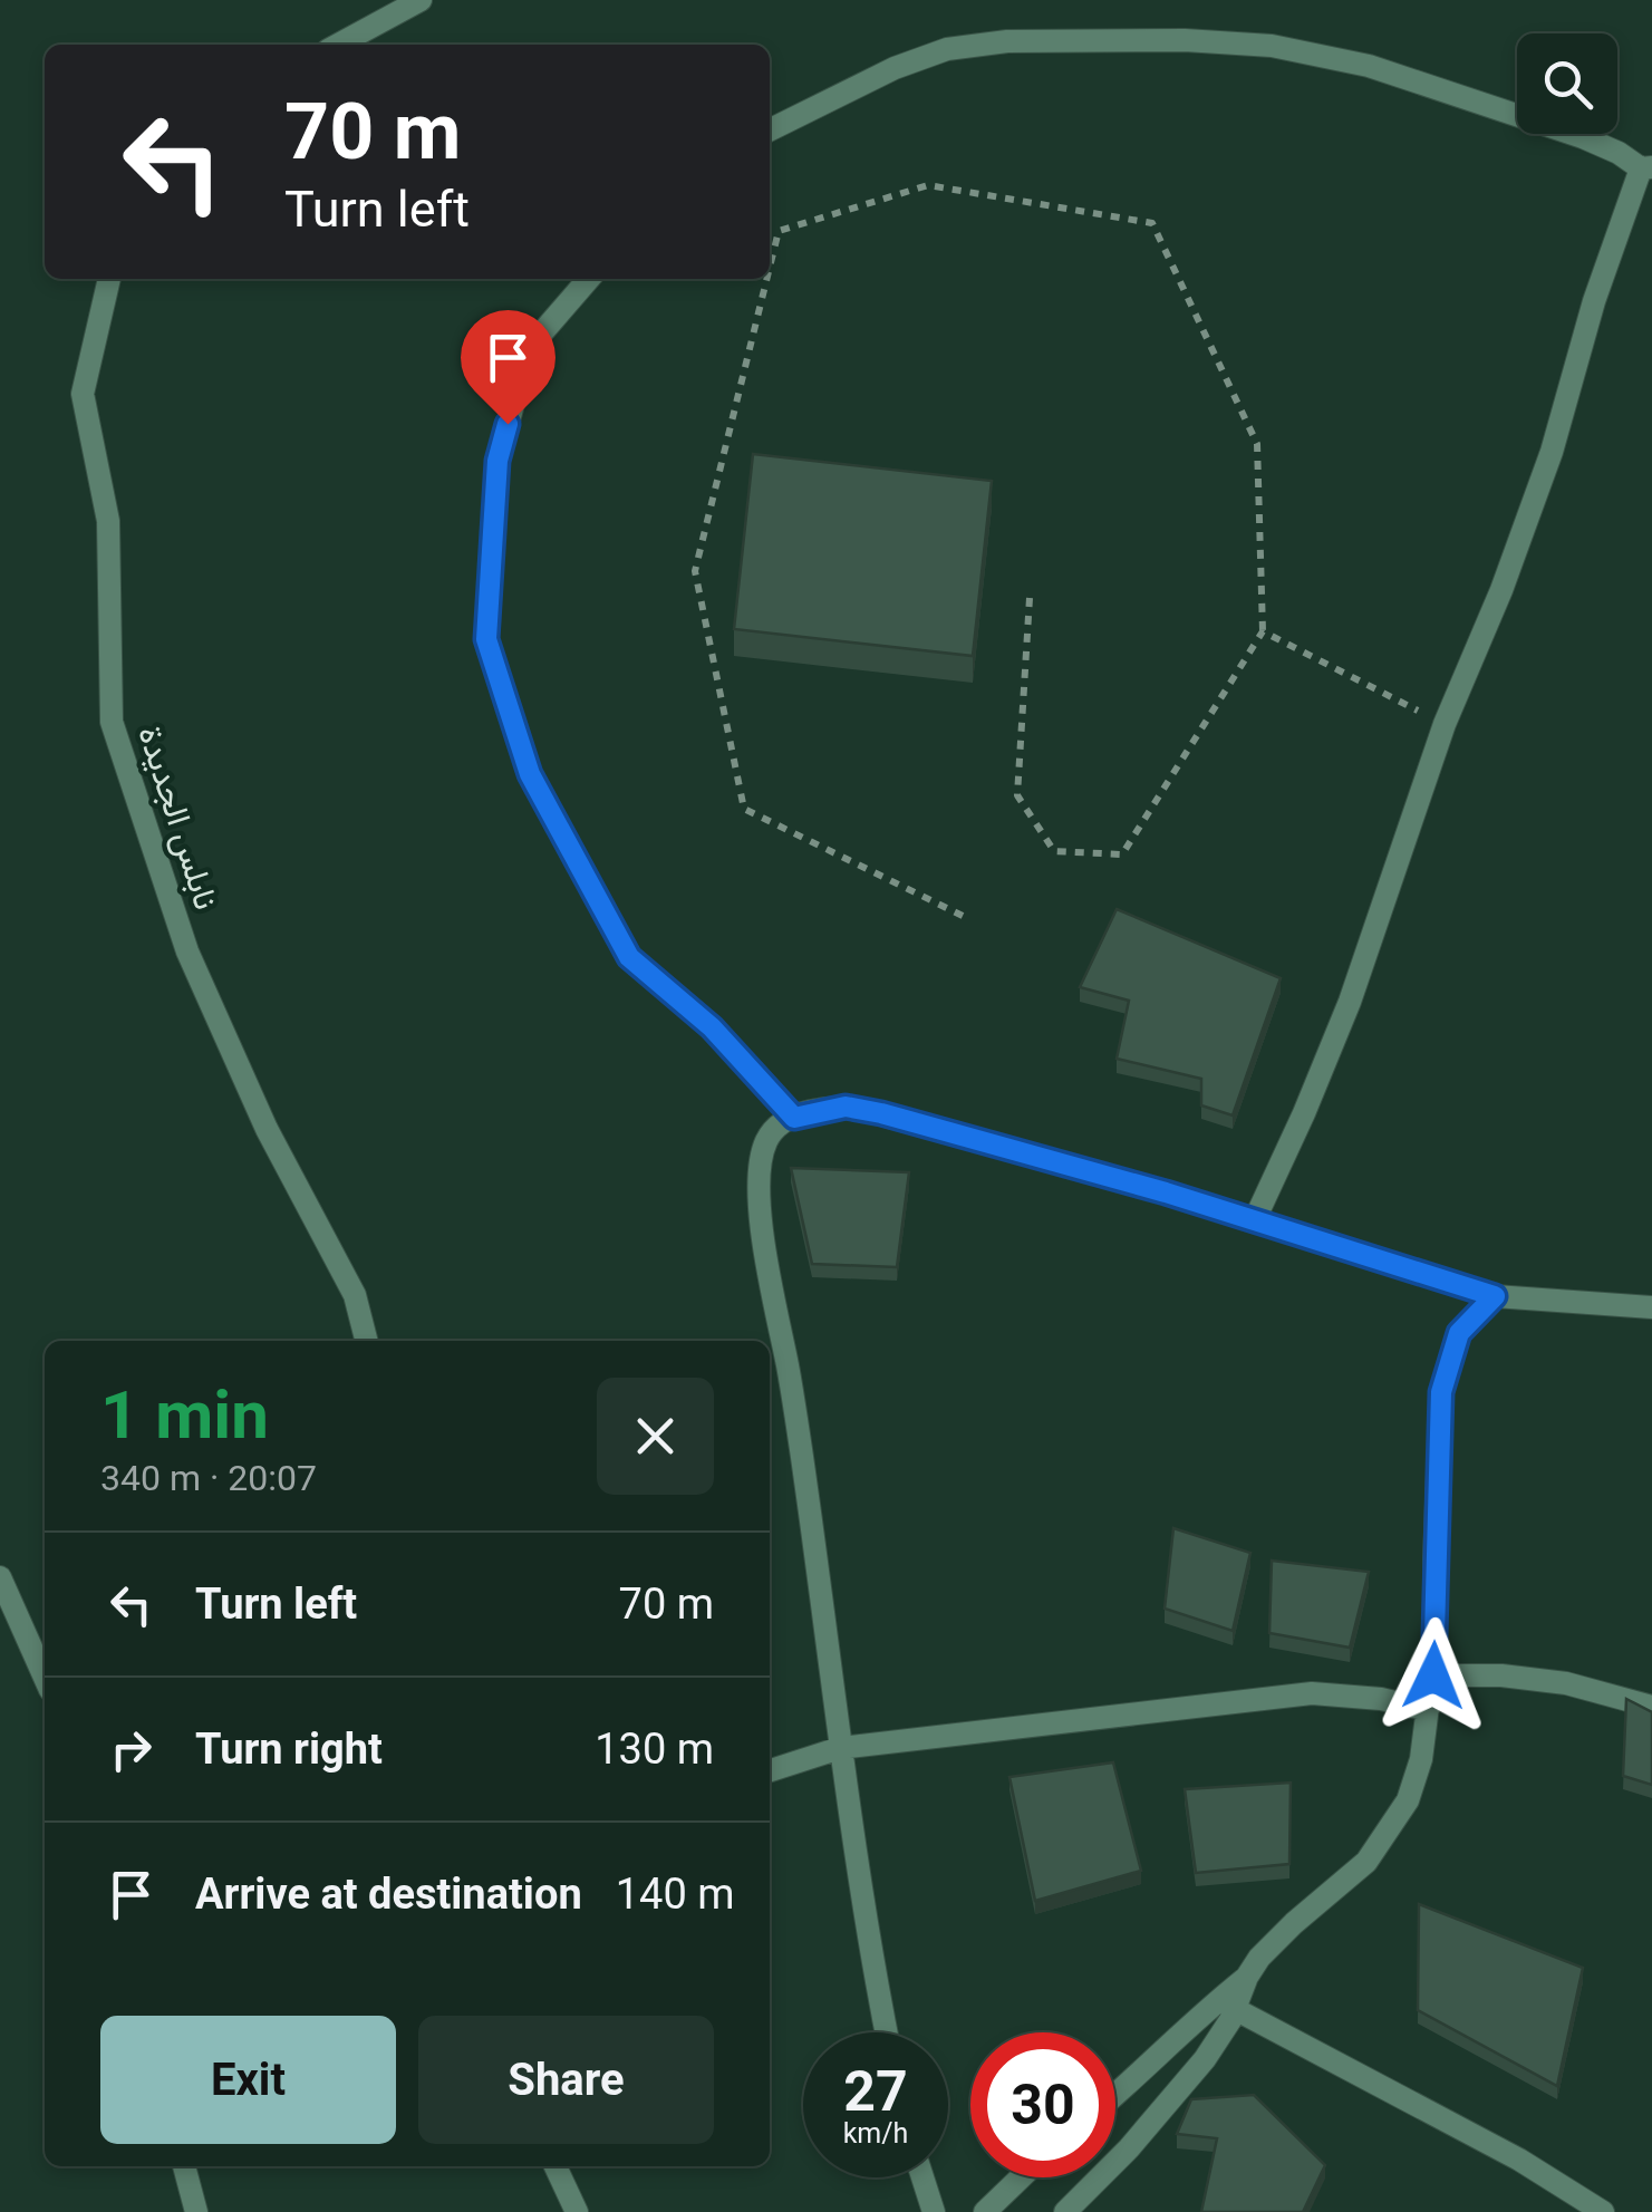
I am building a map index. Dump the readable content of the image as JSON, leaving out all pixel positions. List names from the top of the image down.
{
  "streets": {
    "street": ["نابلس الجديدة"]
  },
  "page": {
    "turn": ["70 m", "Turn left"],
    "heading": ["1 min", "340 m · 20:07"],
    "list": [
      {
        "name": "Turn left",
        "value": "70 m"
      },
      {
        "name": "Turn right",
        "value": "130 m"
      },
      {
        "name": "Arrive at destination",
        "value": "140 m"
      }
    ],
    "buttons": ["Exit", "Share"],
    "speed": "27 km/h",
    "limit": "30"
  }
}
